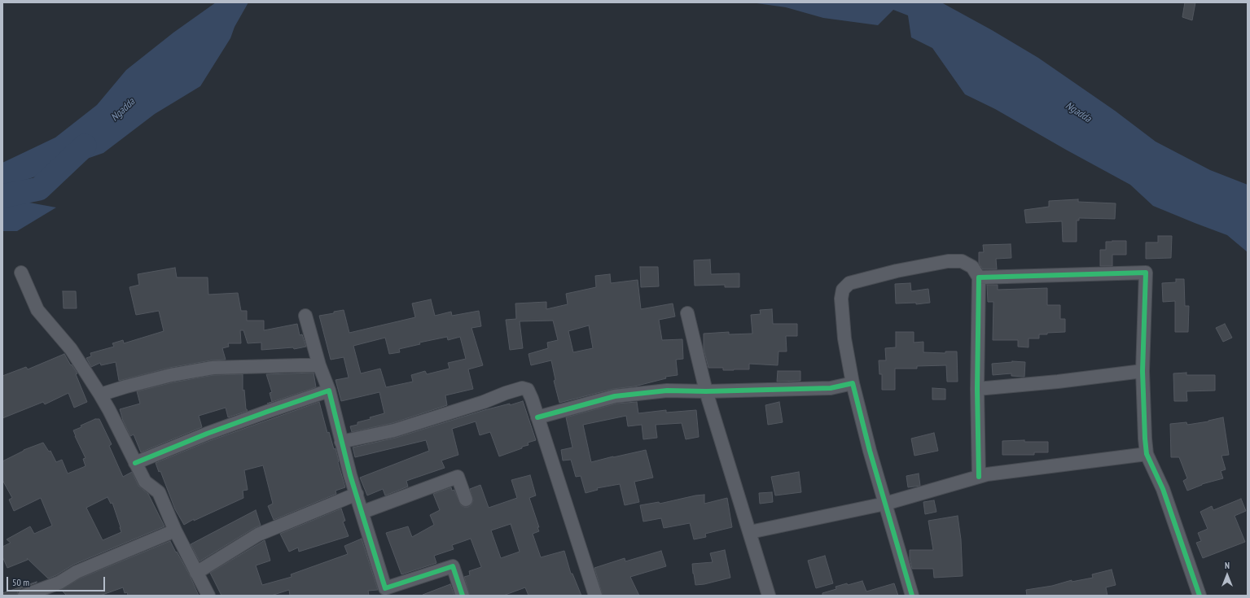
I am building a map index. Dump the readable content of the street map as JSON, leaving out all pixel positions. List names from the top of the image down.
{
  "water": ["Ngadda"],
  "scale_bar": "50 m",
  "north": "top"
}
